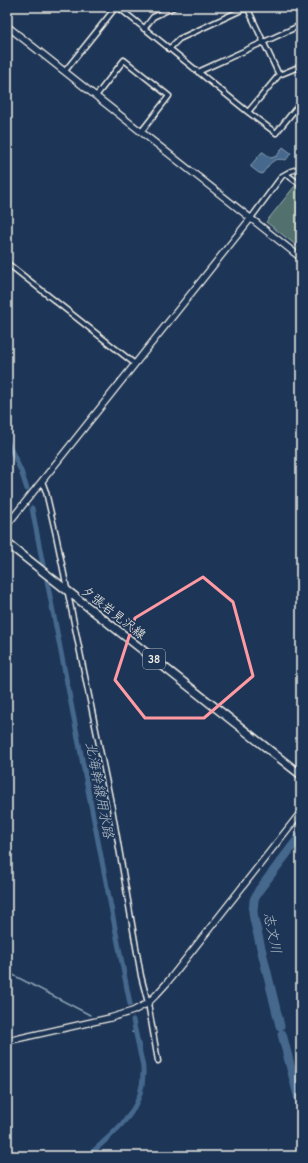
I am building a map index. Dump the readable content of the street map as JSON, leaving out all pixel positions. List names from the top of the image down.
{
  "streets": {
    "main road": ["夕張岩見沢線", "38"]
  },
  "water": ["北海幹線用水路", "志文川"]
}
